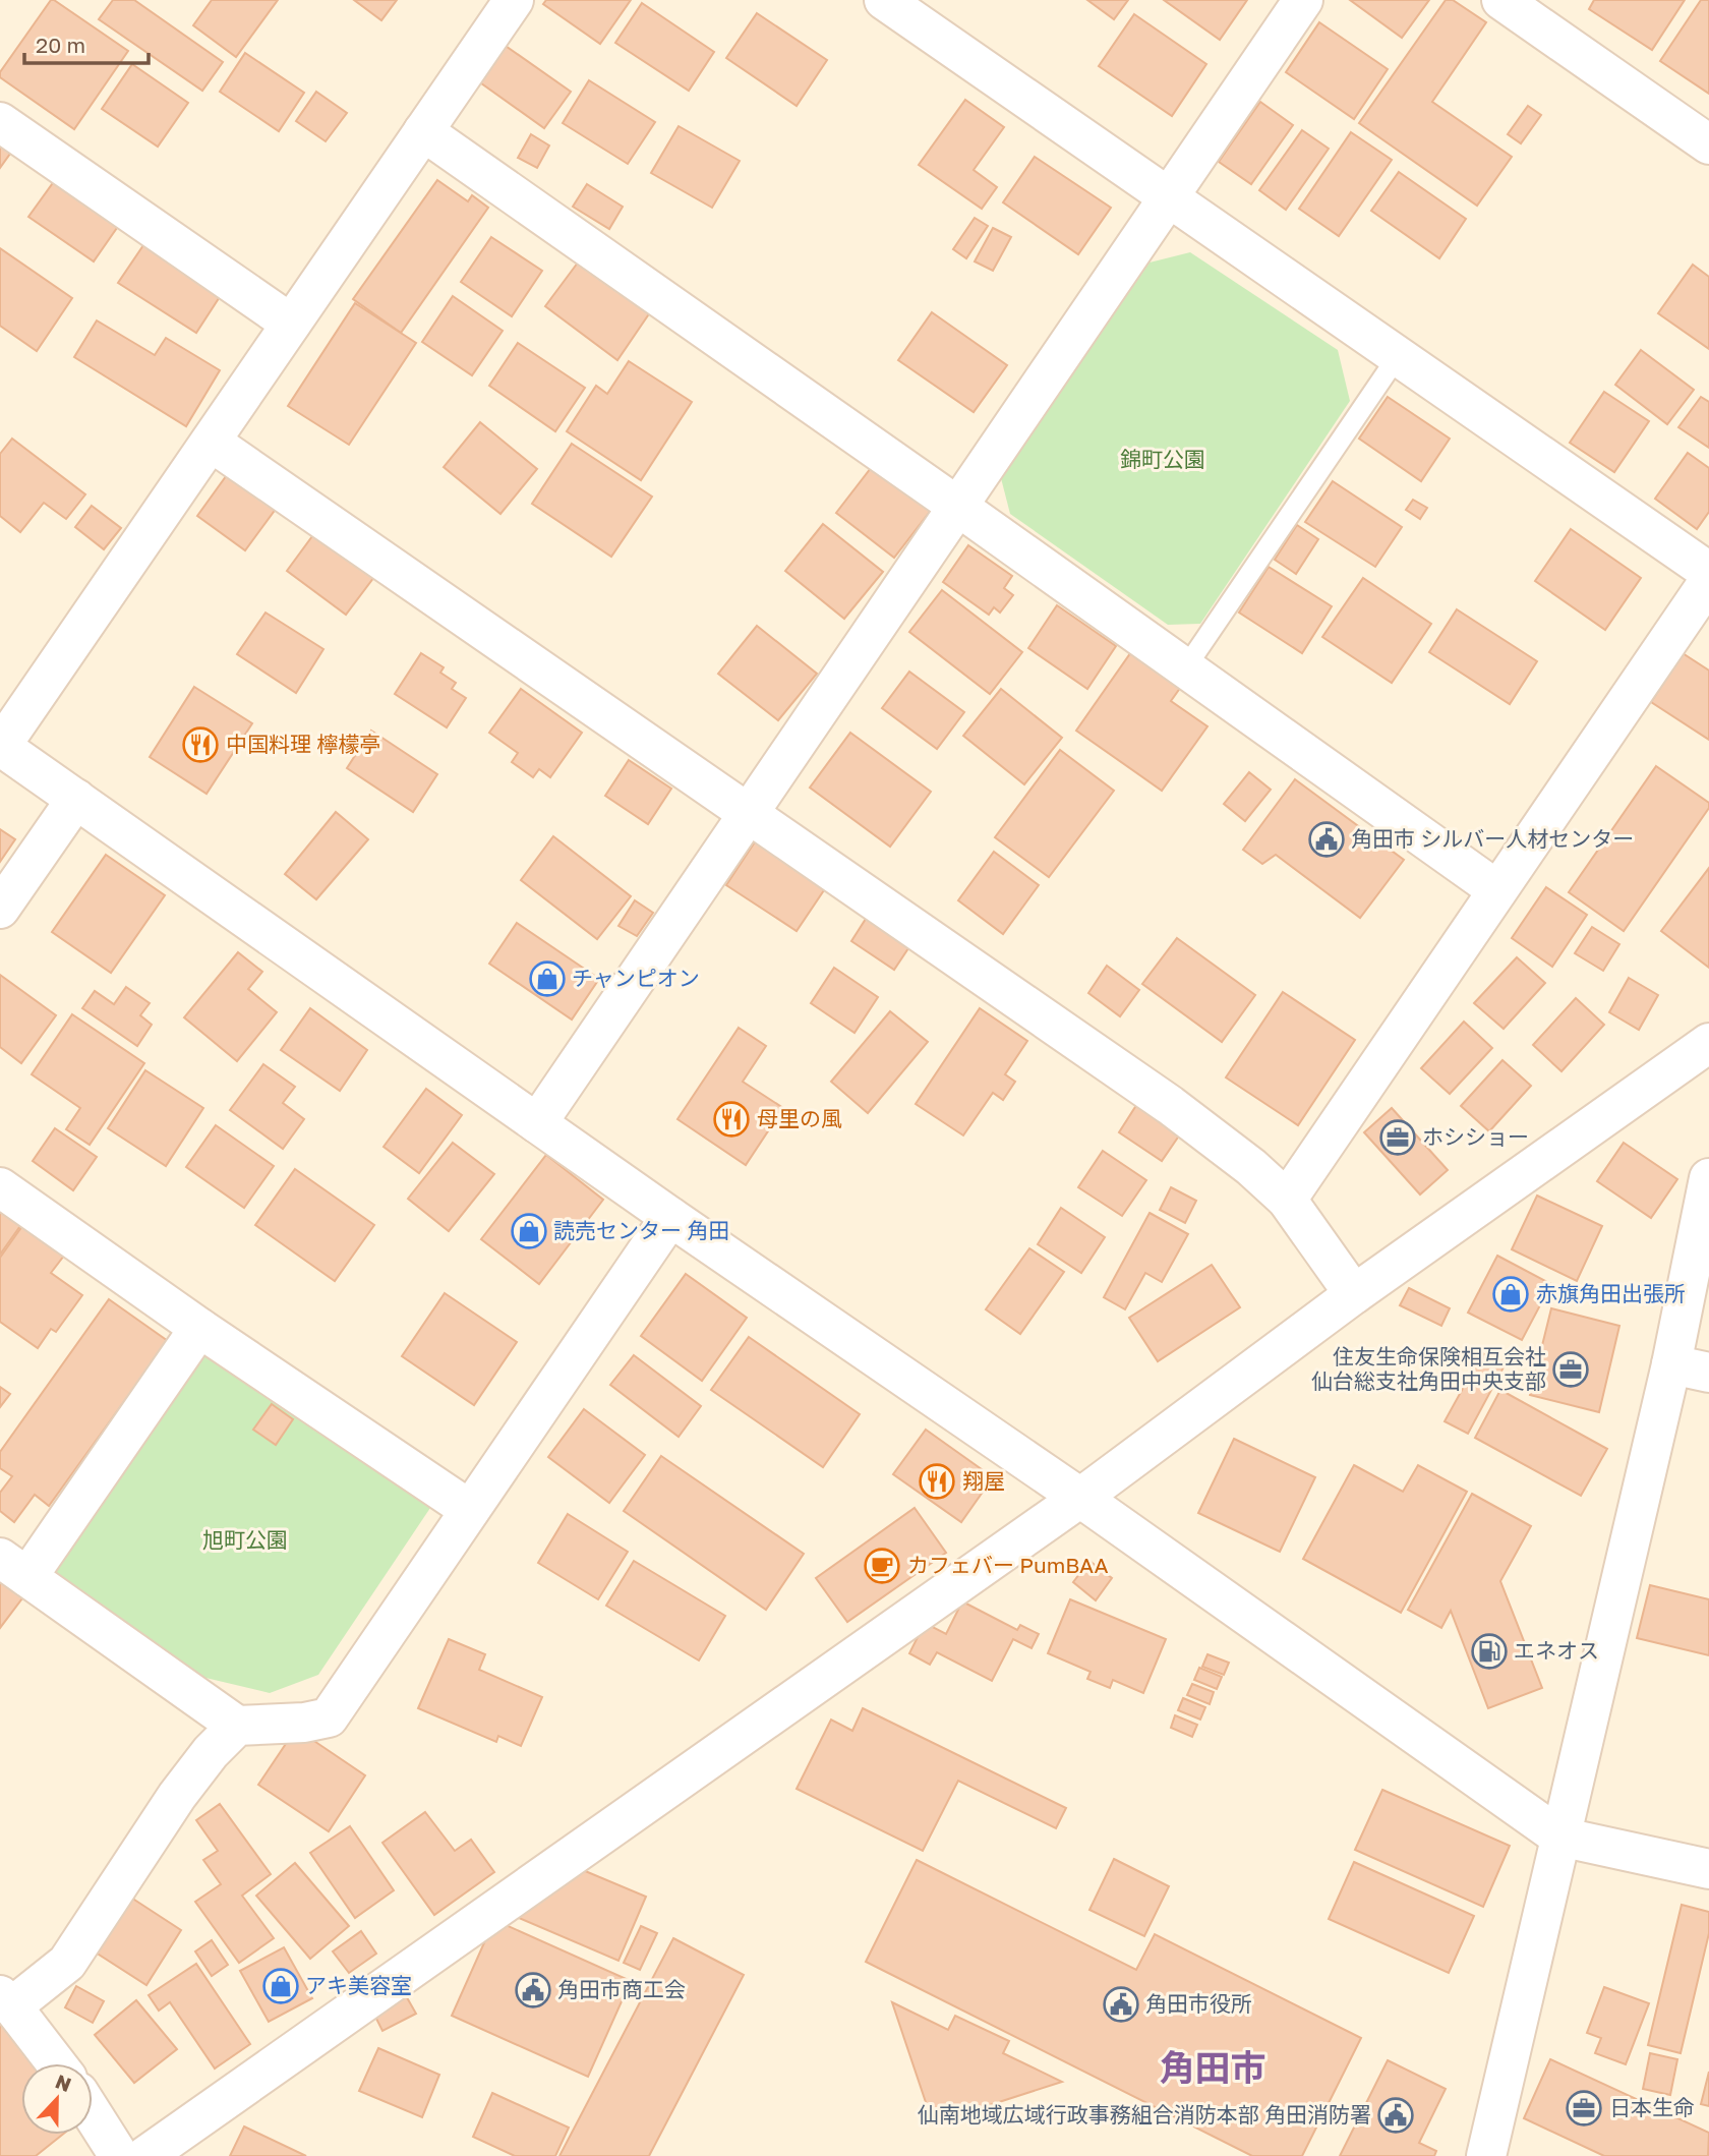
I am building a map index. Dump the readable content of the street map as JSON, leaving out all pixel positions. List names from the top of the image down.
{
  "districts": ["角田市"],
  "parks": ["錦町公園", "旭町公園"],
  "places": {
    "restaurant": ["中国料理 檸檬亭", "母里の風", "翔屋"],
    "public building": [
      "角田市 シルバー人材センター",
      "角田市商工会",
      "角田市役所",
      "仙南地域広域行政事務組合消防本部 角田消防署"
    ],
    "shop": [
      "チャンピオン",
      "読売センター 角田",
      "赤旗角田出張所",
      "アキ美容室"
    ],
    "office": ["ホシショー", "住友生命保険相互会社 仙台総支社角田中央支部", "日本生命"],
    "cafe": ["カフェバー PumBAA"],
    "fuel station": ["エネオス"]
  },
  "scale_bar": "20 m",
  "north": "top"
}
